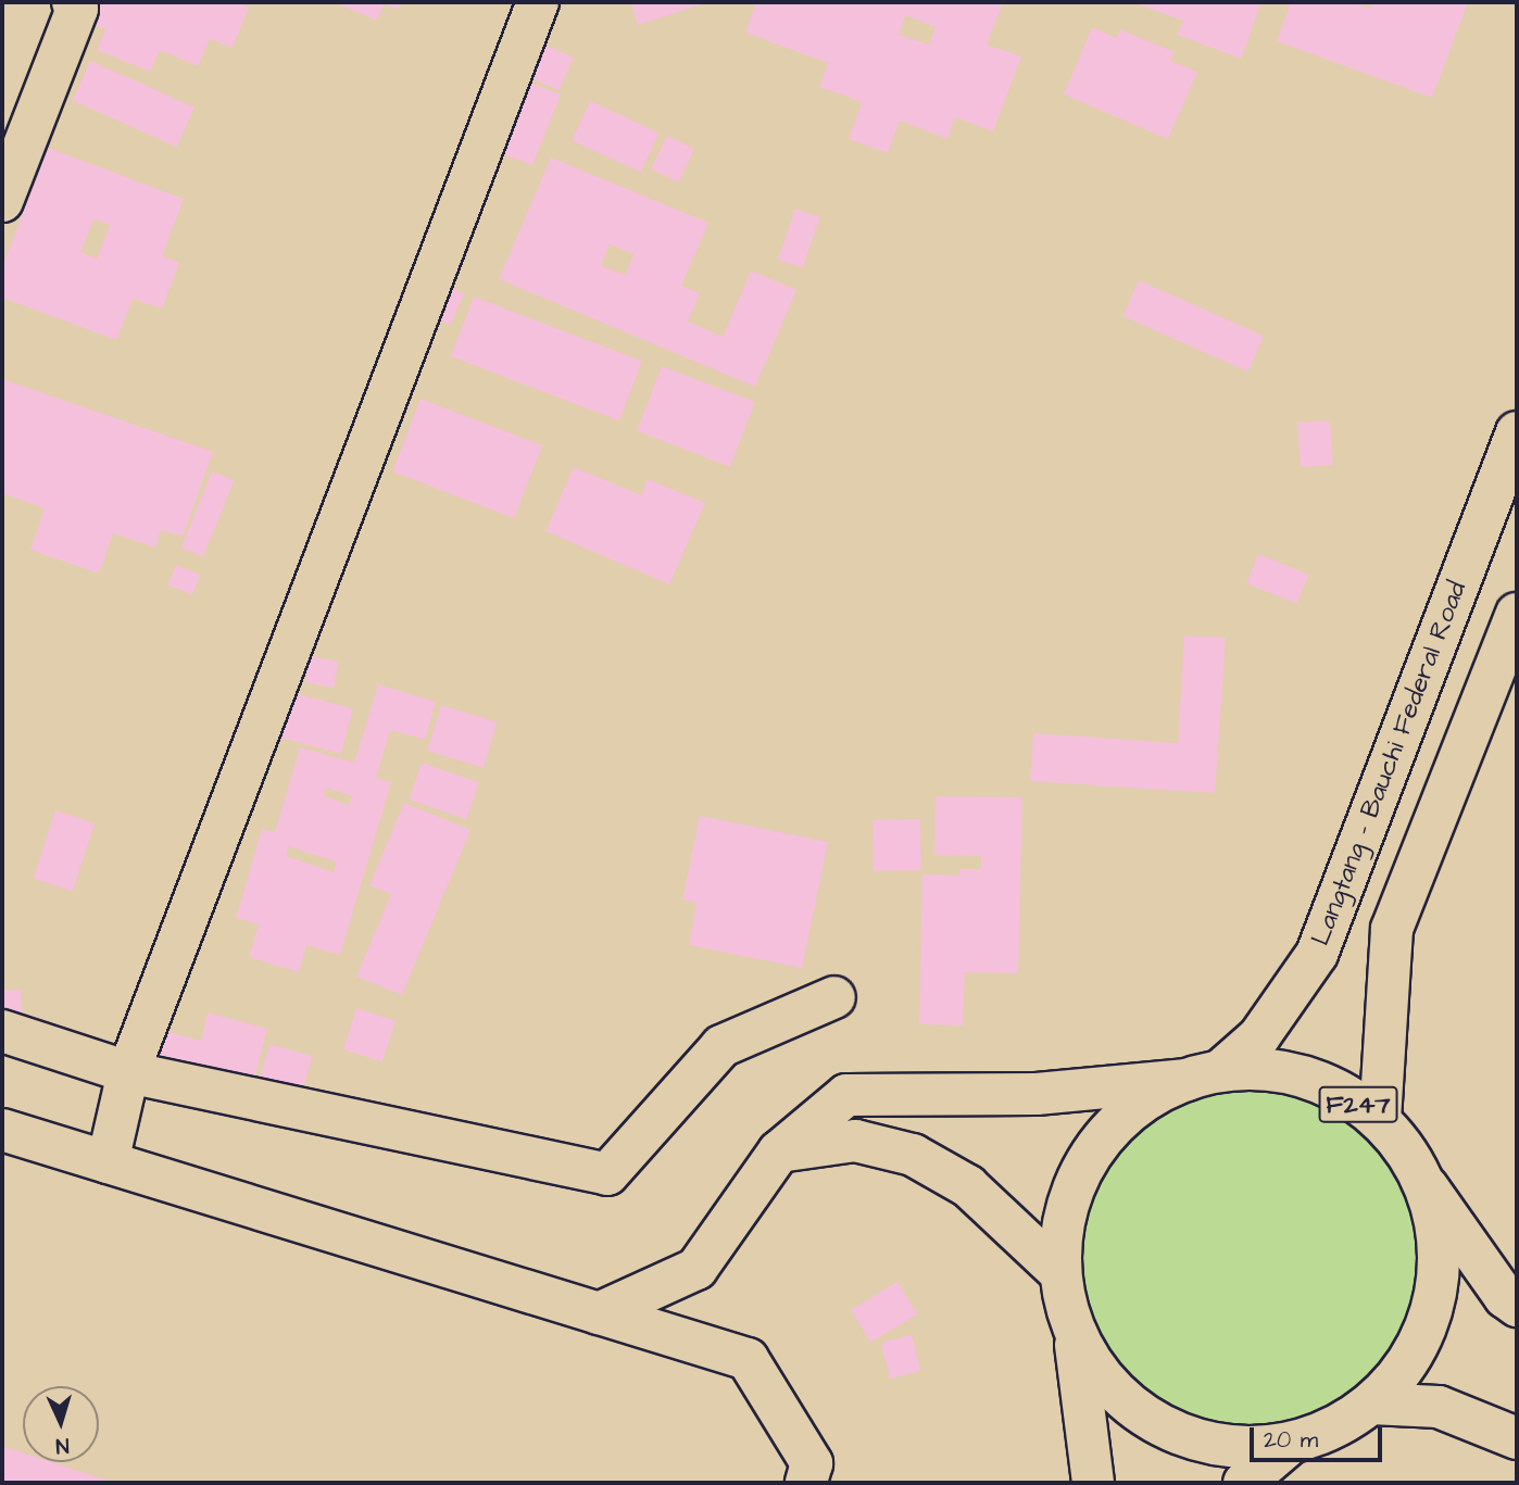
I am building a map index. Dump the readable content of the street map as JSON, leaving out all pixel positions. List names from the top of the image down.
{
  "streets": {
    "street": ["Langtang - Bauchi Federal Road", "F247"]
  },
  "crossings": [
    ["Langtang - Bauchi Federal Road", "F247"]
  ],
  "scale_bar": "20 m",
  "north": "bottom"
}
